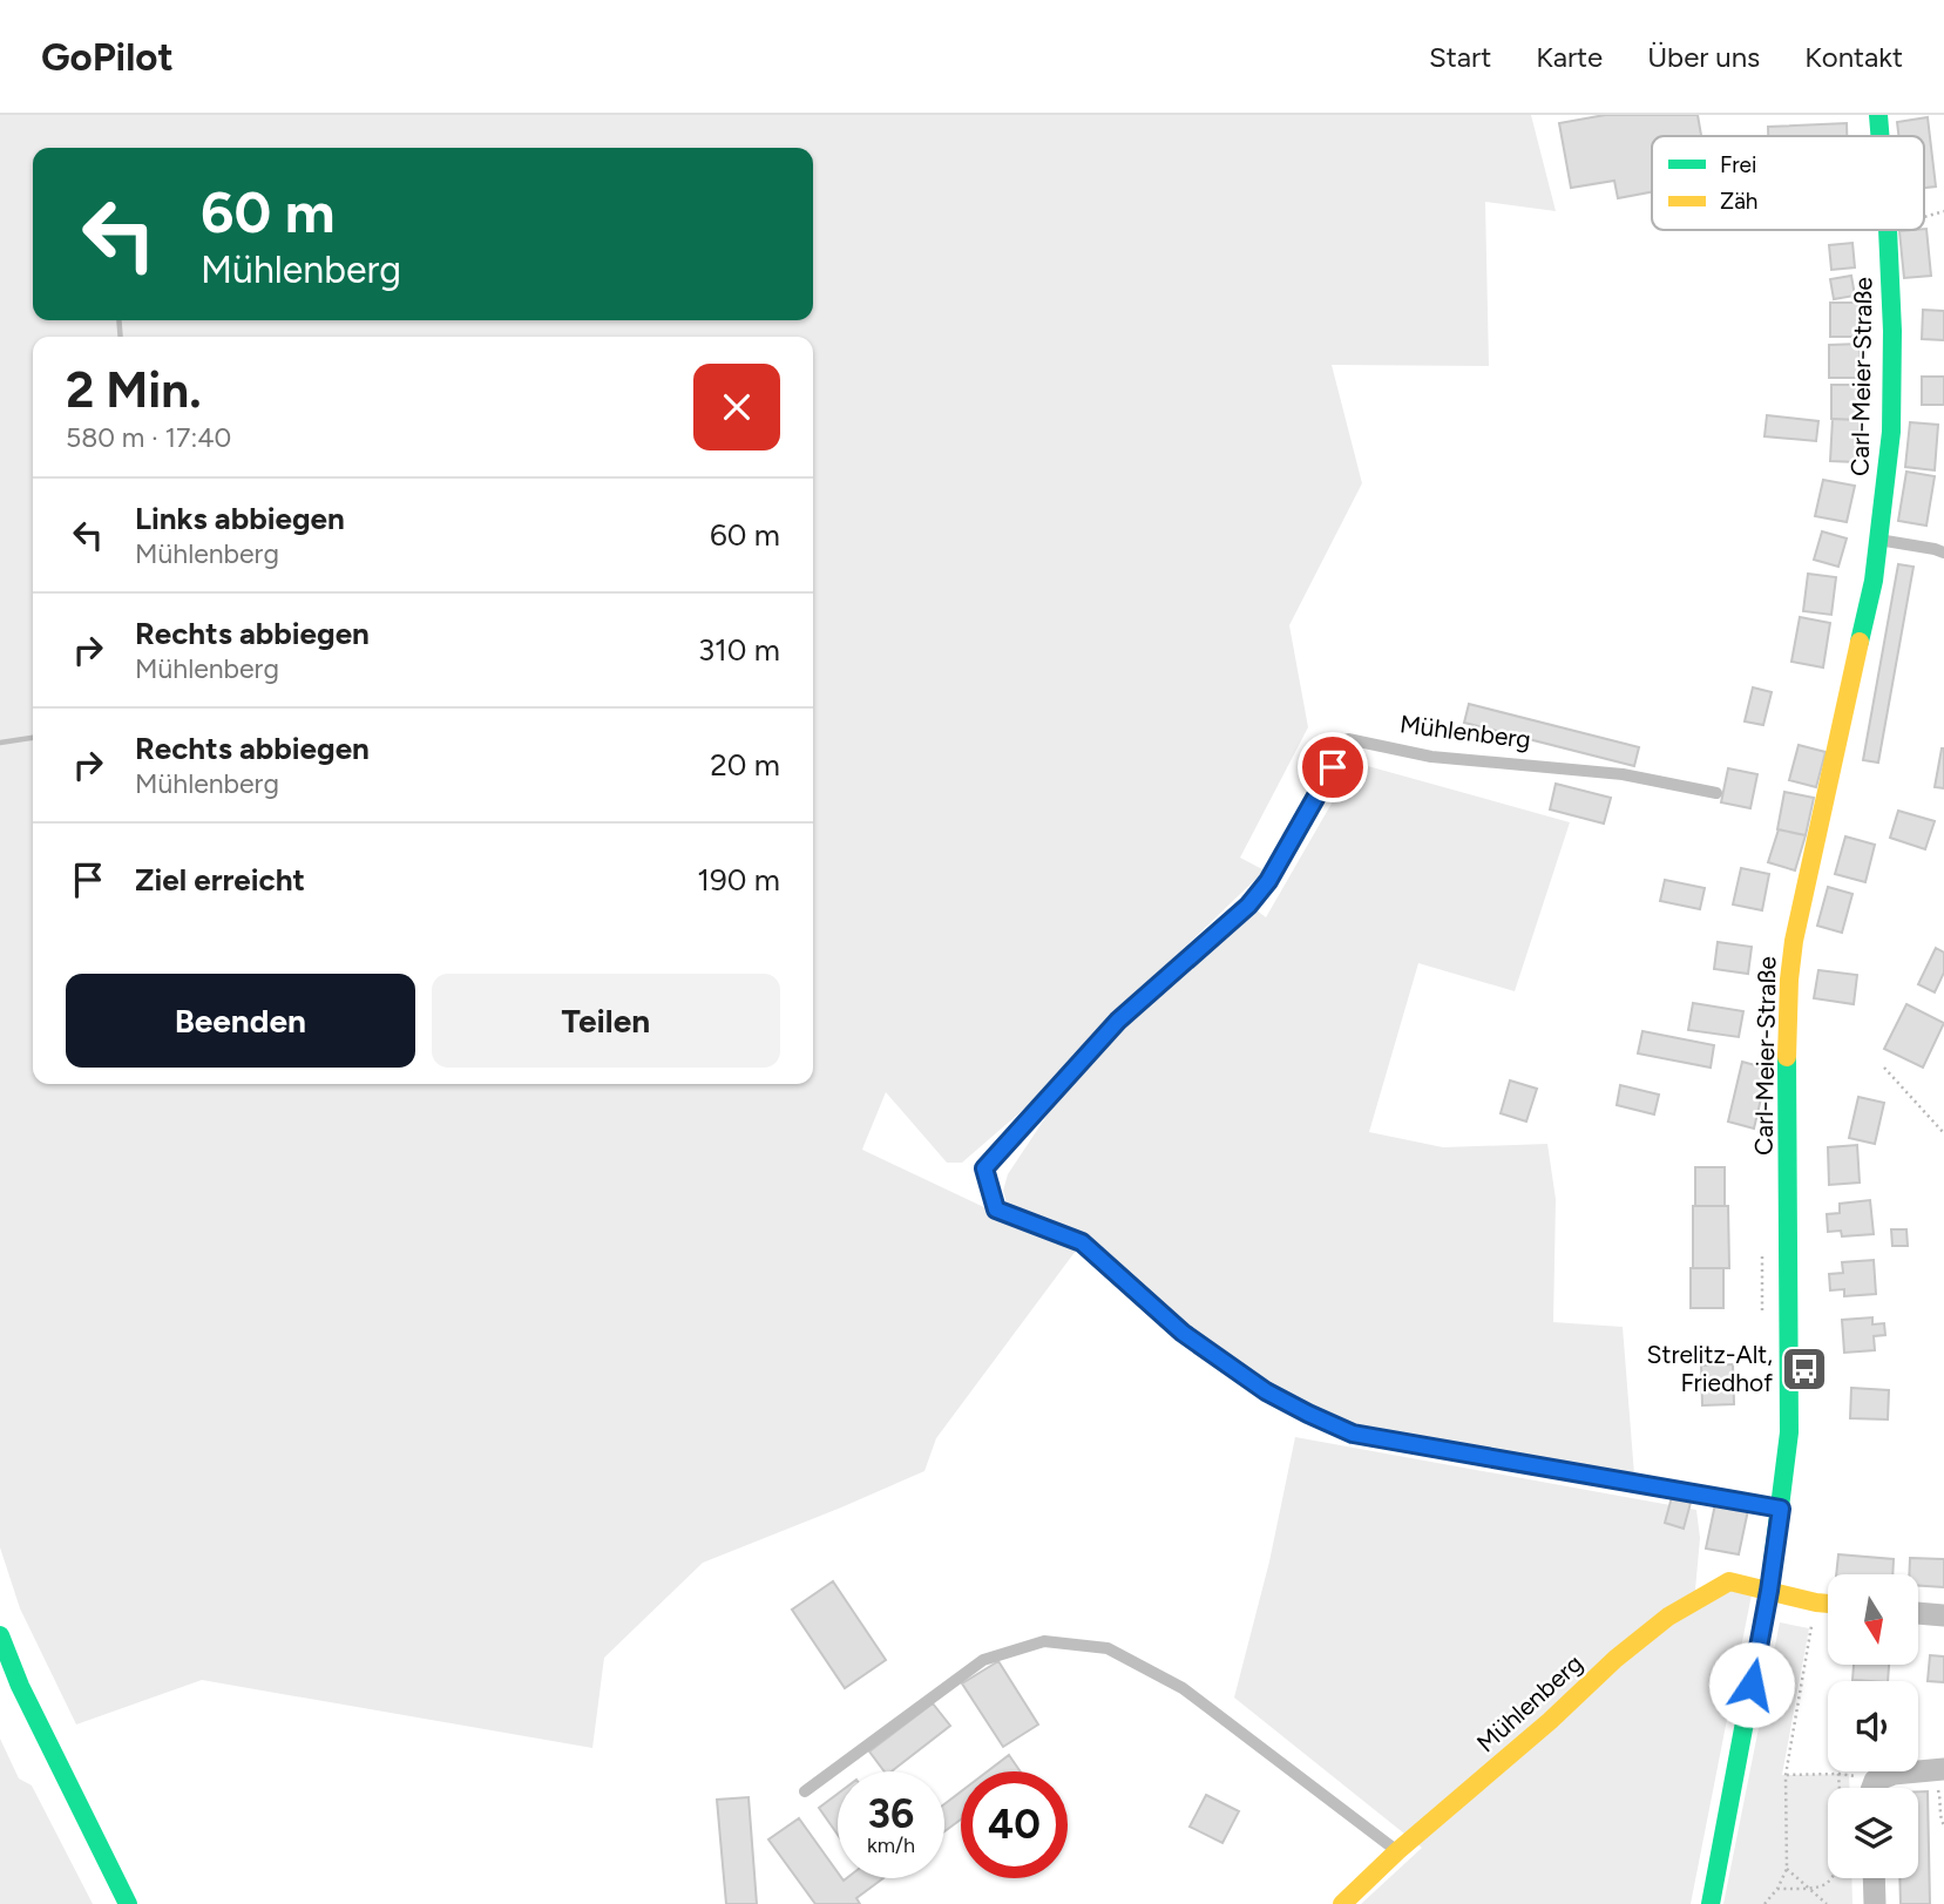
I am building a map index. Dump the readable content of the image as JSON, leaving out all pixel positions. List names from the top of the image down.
{
  "streets": {
    "street": ["Carl-Meier-Straße", "Mühlenberg"]
  },
  "crossings": [
    ["Carl-Meier-Straße", "Mühlenberg"]
  ],
  "places": {
    "bus stop": ["Strelitz-Alt, Friedhof"]
  },
  "legend": ["Frei", "Zäh"],
  "north": "bottom",
  "page": {
    "header": "GoPilot",
    "nav": [
      "Start",
      "Karte",
      "Über uns",
      "Kontakt"
    ],
    "turn": ["60 m", "Mühlenberg"],
    "heading": ["2 Min.", "580 m · 17:40"],
    "list": [
      {
        "name": "Links abbiegen",
        "note": "Mühlenberg",
        "value": "60 m"
      },
      {
        "name": "Rechts abbiegen",
        "note": "Mühlenberg",
        "value": "310 m"
      },
      {
        "name": "Rechts abbiegen",
        "note": "Mühlenberg",
        "value": "20 m"
      },
      {
        "name": "Ziel erreicht",
        "value": "190 m"
      }
    ],
    "buttons": ["Beenden", "Teilen"],
    "speed": "36 km/h",
    "limit": "40"
  }
}
